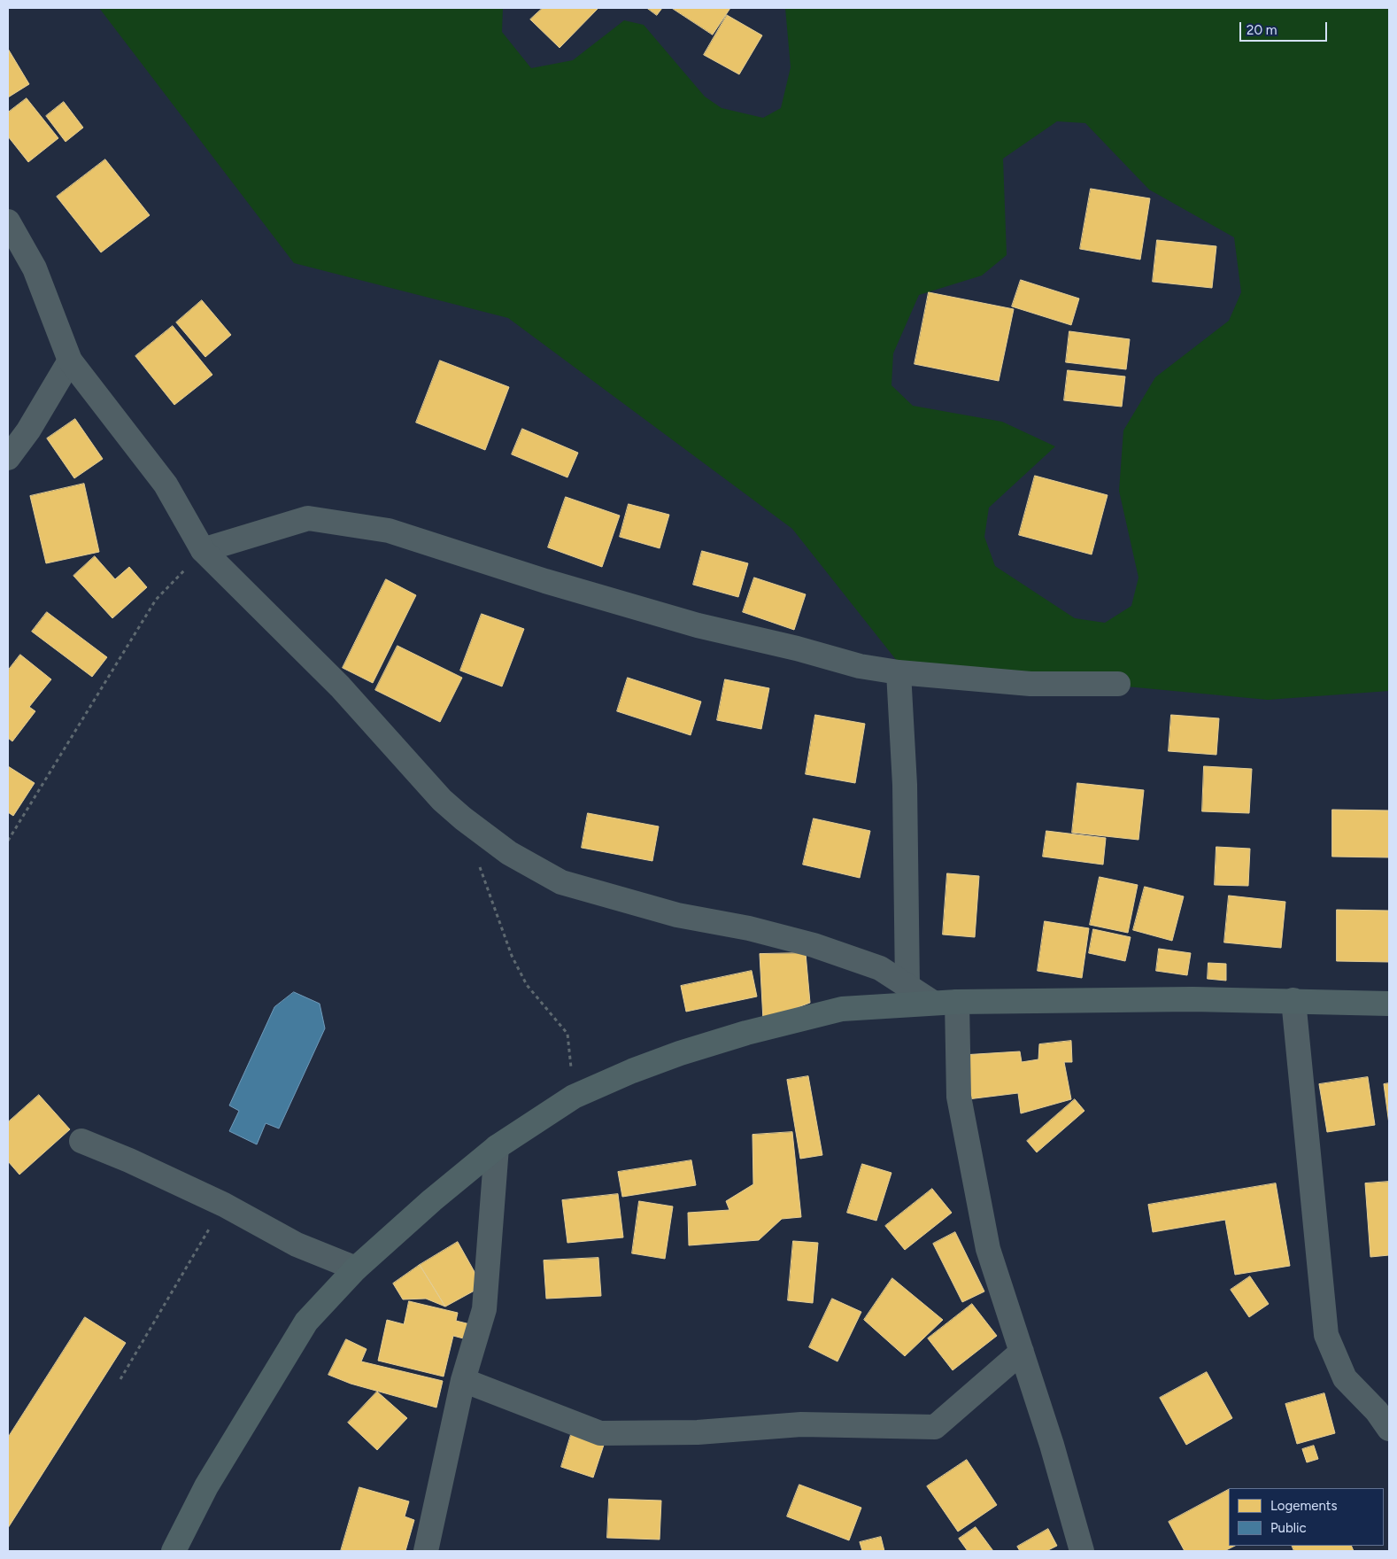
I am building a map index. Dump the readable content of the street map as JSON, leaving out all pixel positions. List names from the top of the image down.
{
  "legend": ["Logements", "Public"],
  "scale_bar": "20 m"
}
